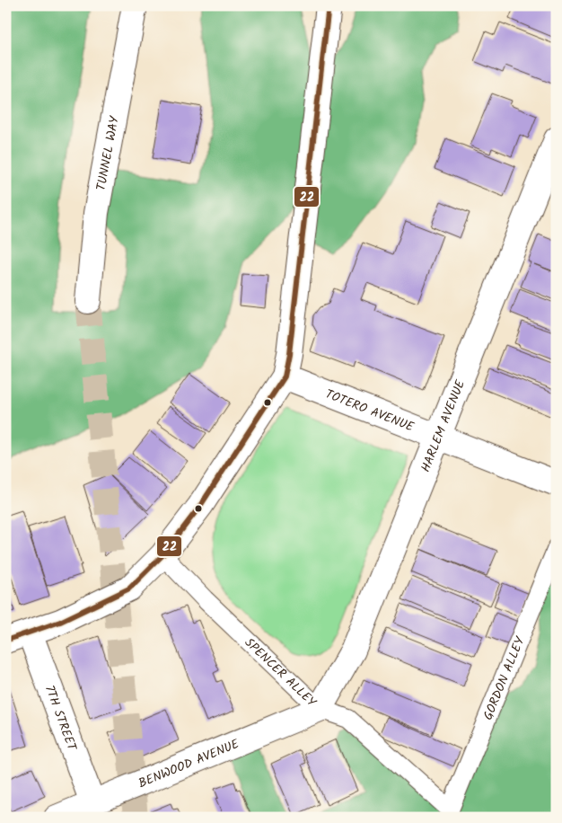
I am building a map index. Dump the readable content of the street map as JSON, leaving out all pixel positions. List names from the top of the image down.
{
  "streets": {
    "street": [
      "TUNNEL WAY",
      "TOTERO AVENUE",
      "HARLEM AVENUE",
      "7TH STREET",
      "BENWOOD AVENUE"
    ],
    "lane": ["SPENCER ALLEY", "GORDON ALLEY"]
  },
  "crossings": [
    ["TOTERO AVENUE", "HARLEM AVENUE"],
    ["HARLEM AVENUE", "SPENCER ALLEY"],
    ["HARLEM AVENUE", "BENWOOD AVENUE"],
    ["SPENCER ALLEY", "GORDON ALLEY"],
    ["SPENCER ALLEY", "BENWOOD AVENUE"],
    ["7TH STREET", "BENWOOD AVENUE"]
  ],
  "lines": ["transit line 22"]
}
